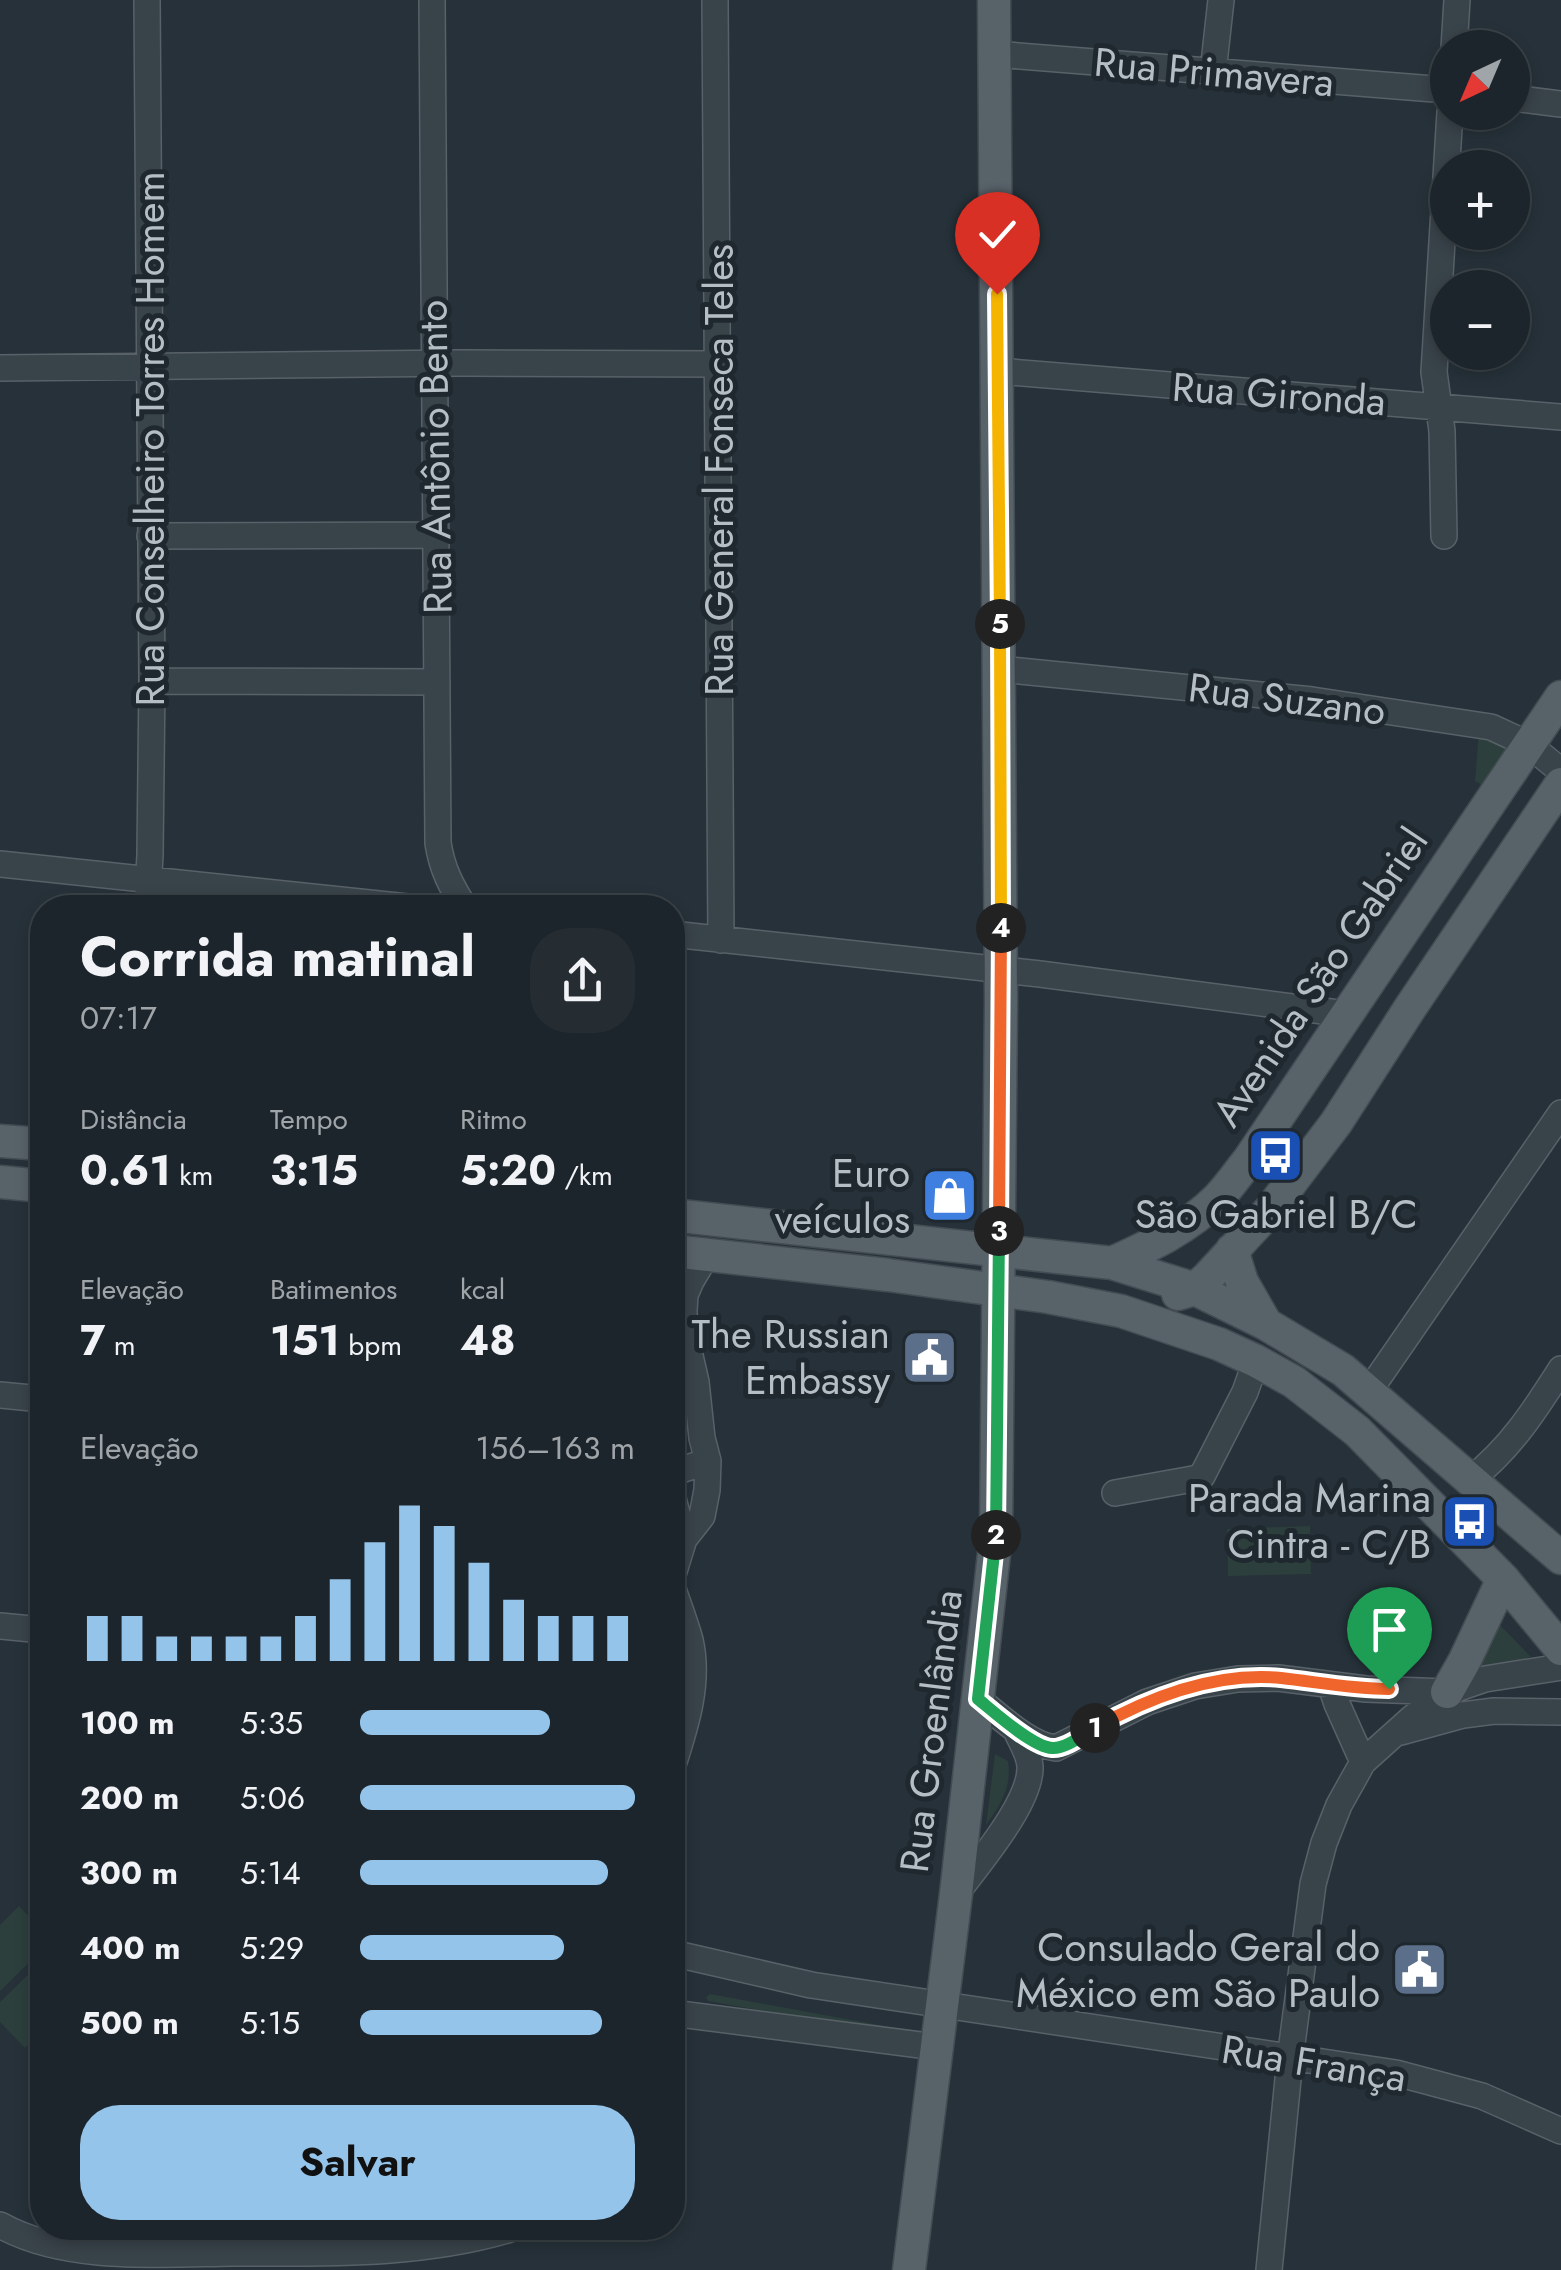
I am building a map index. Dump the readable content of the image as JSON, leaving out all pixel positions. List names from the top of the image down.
{
  "streets": {
    "main road": ["Avenida São Gabriel", "Rua Groenlândia"],
    "street": [
      "Rua Primavera",
      "Rua Gironda",
      "Rua Conselheiro Torres Homem",
      "Rua Antônio Bento",
      "Rua General Fonseca Teles",
      "Rua Suzano",
      "Rua França"
    ]
  },
  "crossings": [
    ["Rua Primavera", "Rua Groenlândia"],
    ["Rua Gironda", "Rua Groenlândia"],
    ["Rua Suzano", "Avenida São Gabriel"],
    ["Rua Suzano", "Rua Groenlândia"],
    ["Rua Groenlândia", "Rua França"]
  ],
  "places": {
    "bus stop": ["São Gabriel B/C", "Parada Marina Cintra - C/B"],
    "shop": ["Euro veículos"],
    "public building": ["The Russian Embassy", "Consulado Geral do México em São Paulo"]
  },
  "north": "bottom left",
  "page": {
    "map_buttons": ["+", "−"],
    "pins": [
      "5",
      "4",
      "3",
      "2",
      "1"
    ],
    "heading": ["Corrida matinal", "07:17"],
    "stats": [
      ["Distância", "0.61 km"],
      ["Tempo", "3:15"],
      ["Ritmo", "5:20 /km"],
      ["Elevação", "7 m"],
      ["Batimentos", "151 bpm"],
      ["kcal", "48"]
    ],
    "chart": ["Elevação", "156–163 m"],
    "list": [
      {
        "name": "100 m",
        "note": "5:35"
      },
      {
        "name": "200 m",
        "note": "5:06"
      },
      {
        "name": "300 m",
        "note": "5:14"
      },
      {
        "name": "400 m",
        "note": "5:29"
      },
      {
        "name": "500 m",
        "note": "5:15"
      }
    ],
    "buttons": "Salvar"
  }
}
